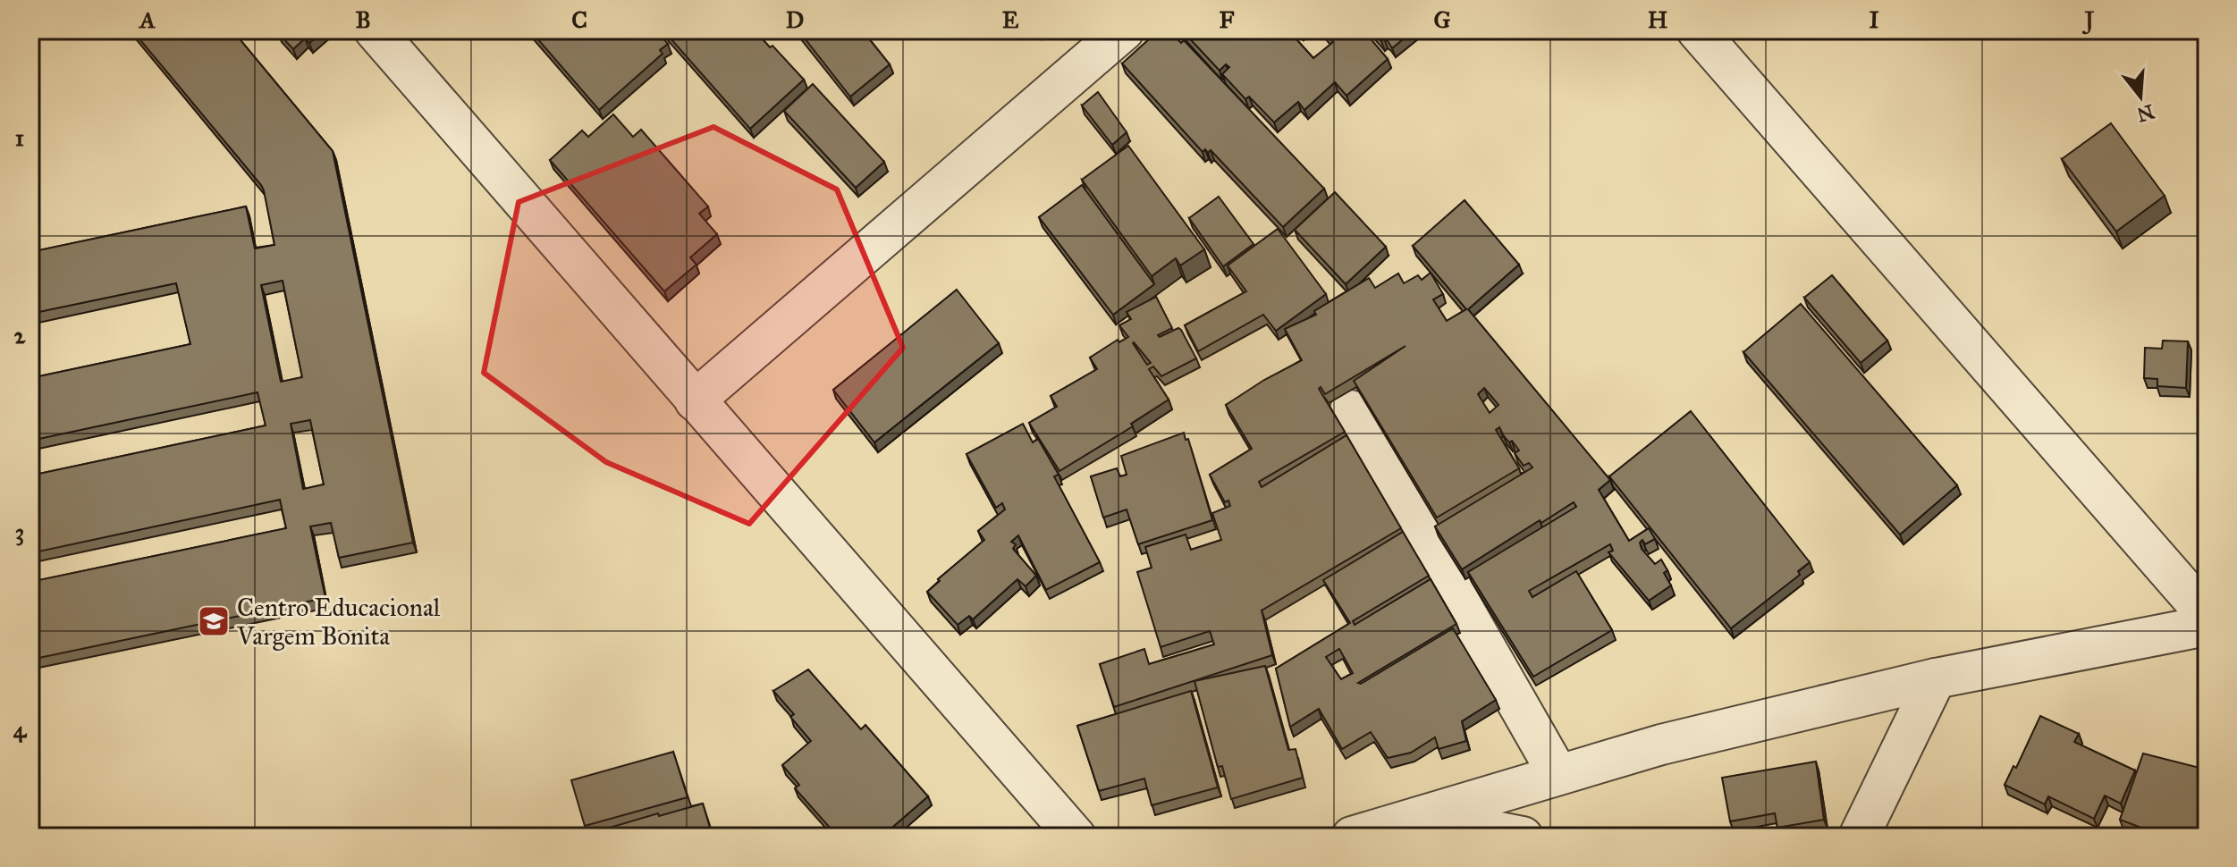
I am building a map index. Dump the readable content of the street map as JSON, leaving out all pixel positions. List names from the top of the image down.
{
  "places": {
    "school or university": ["Centro Educacional Vargem Bonita"]
  },
  "north": "bottom",
  "grid": {
    "columns": [
      "A",
      "B",
      "C",
      "D",
      "E",
      "F",
      "G",
      "H",
      "I",
      "J"
    ],
    "rows": [
      "1",
      "2",
      "3",
      "4"
    ]
  }
}
